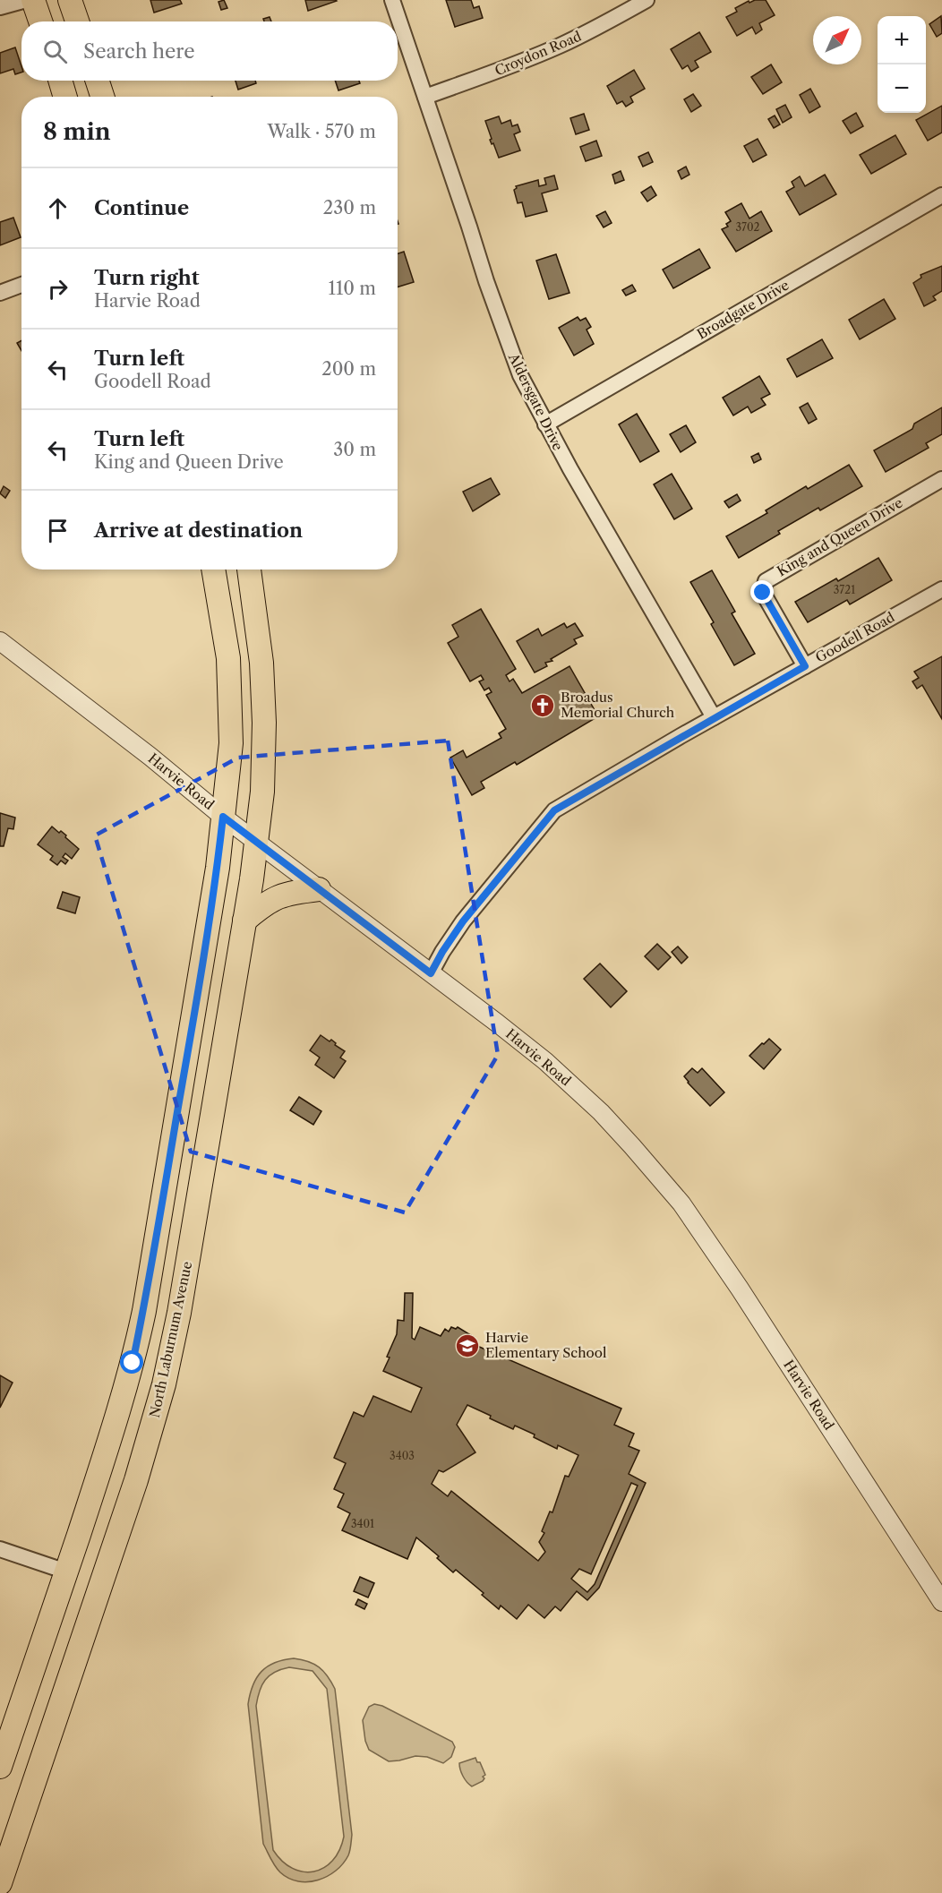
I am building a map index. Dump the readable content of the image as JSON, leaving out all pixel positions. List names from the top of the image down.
{
  "streets": {
    "main road": ["North Laburnum Avenue"],
    "street": [
      "Croydon Road",
      "Broadgate Drive",
      "Aldersgate Drive",
      "King and Queen Drive",
      "Goodell Road",
      "Harvie Road"
    ]
  },
  "crossings": [
    ["Croydon Road", "Aldersgate Drive"],
    ["Broadgate Drive", "Aldersgate Drive"],
    ["Aldersgate Drive", "Goodell Road"],
    ["King and Queen Drive", "Goodell Road"],
    ["Goodell Road", "Harvie Road"],
    ["Harvie Road", "North Laburnum Avenue"]
  ],
  "places": {
    "church": ["Broadus Memorial Church"],
    "school or university": ["Harvie Elementary School"]
  },
  "house_numbers": [
    "3702",
    "3721",
    "3403",
    "3401"
  ],
  "north": "top right",
  "page": {
    "map_buttons": ["+", "−"],
    "search": "Search here",
    "heading": ["8 min", "Walk · 570 m"],
    "list": [
      ["Continue", "230 m"],
      ["Turn right", "Harvie Road", "110 m"],
      ["Turn left", "Goodell Road", "200 m"],
      ["Turn left", "King and Queen Drive", "30 m"],
      "Arrive at destination"
    ]
  }
}
